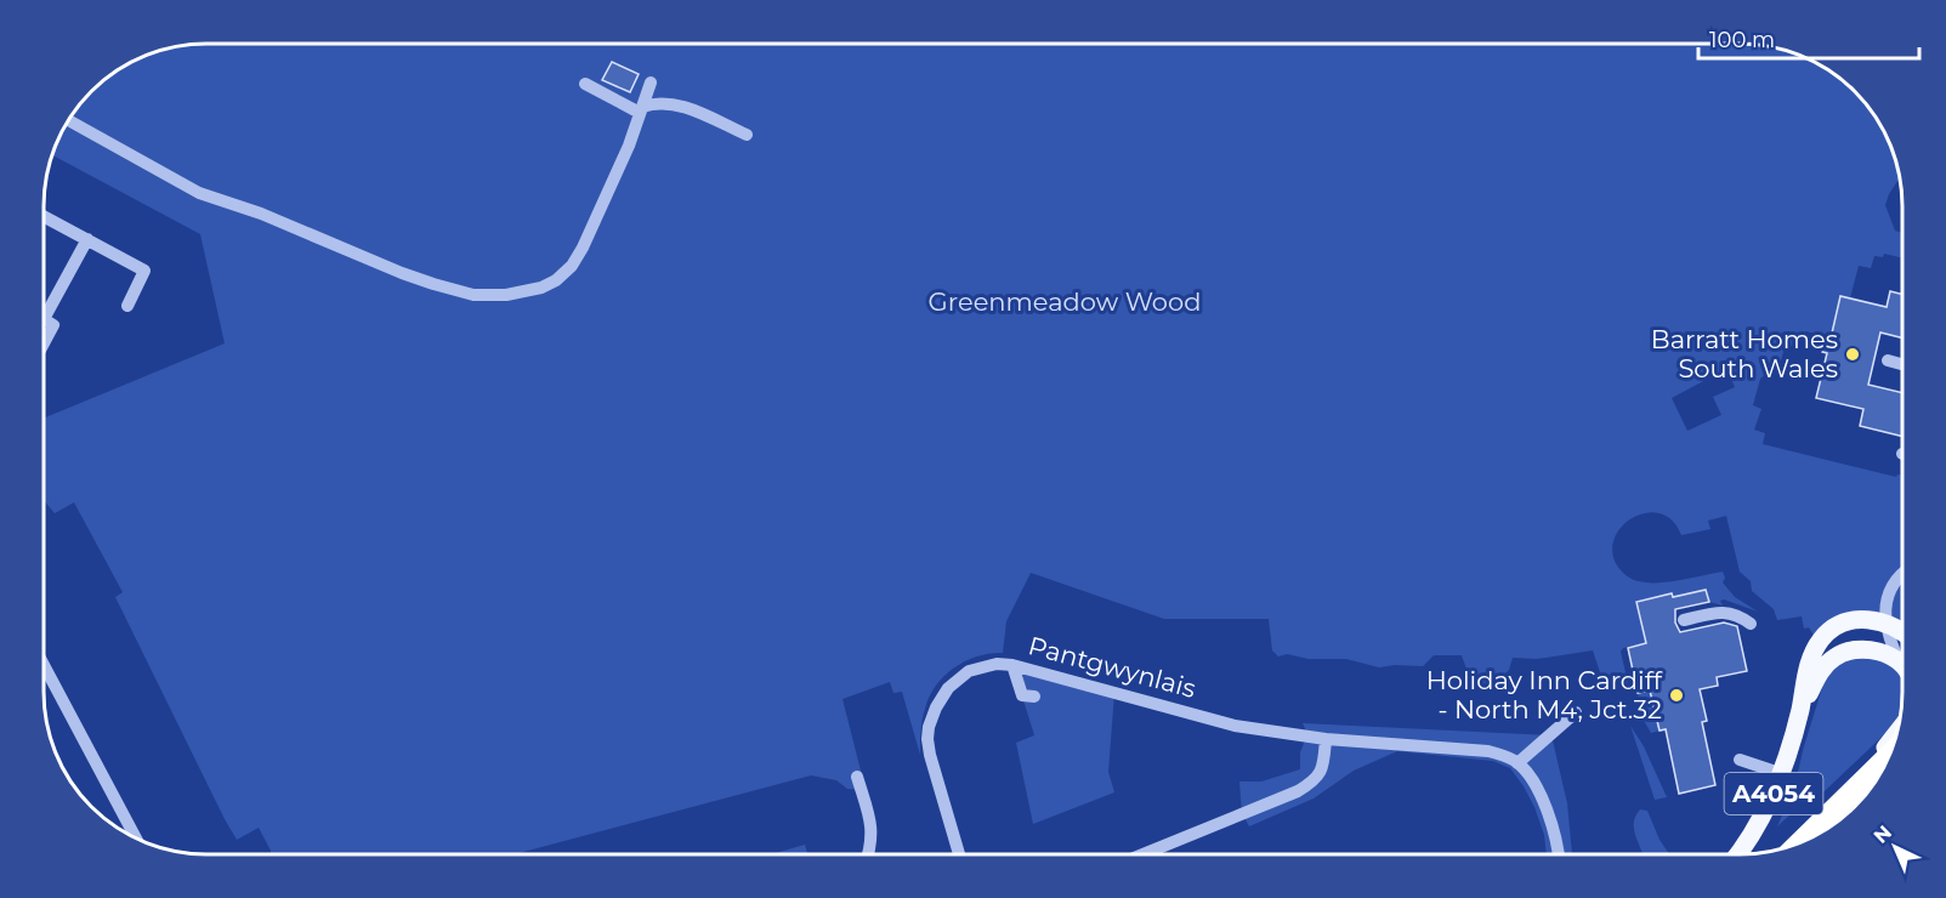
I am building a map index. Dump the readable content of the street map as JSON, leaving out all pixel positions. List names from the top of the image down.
{
  "streets": {
    "main road": ["A4054"],
    "street": ["Pantgwynlais"]
  },
  "parks": ["Greenmeadow Wood"],
  "places": ["Barratt Homes South Wales", "Holiday Inn Cardiff - North M4, Jct.32"],
  "scale_bar": "100 m",
  "north": "top left"
}
